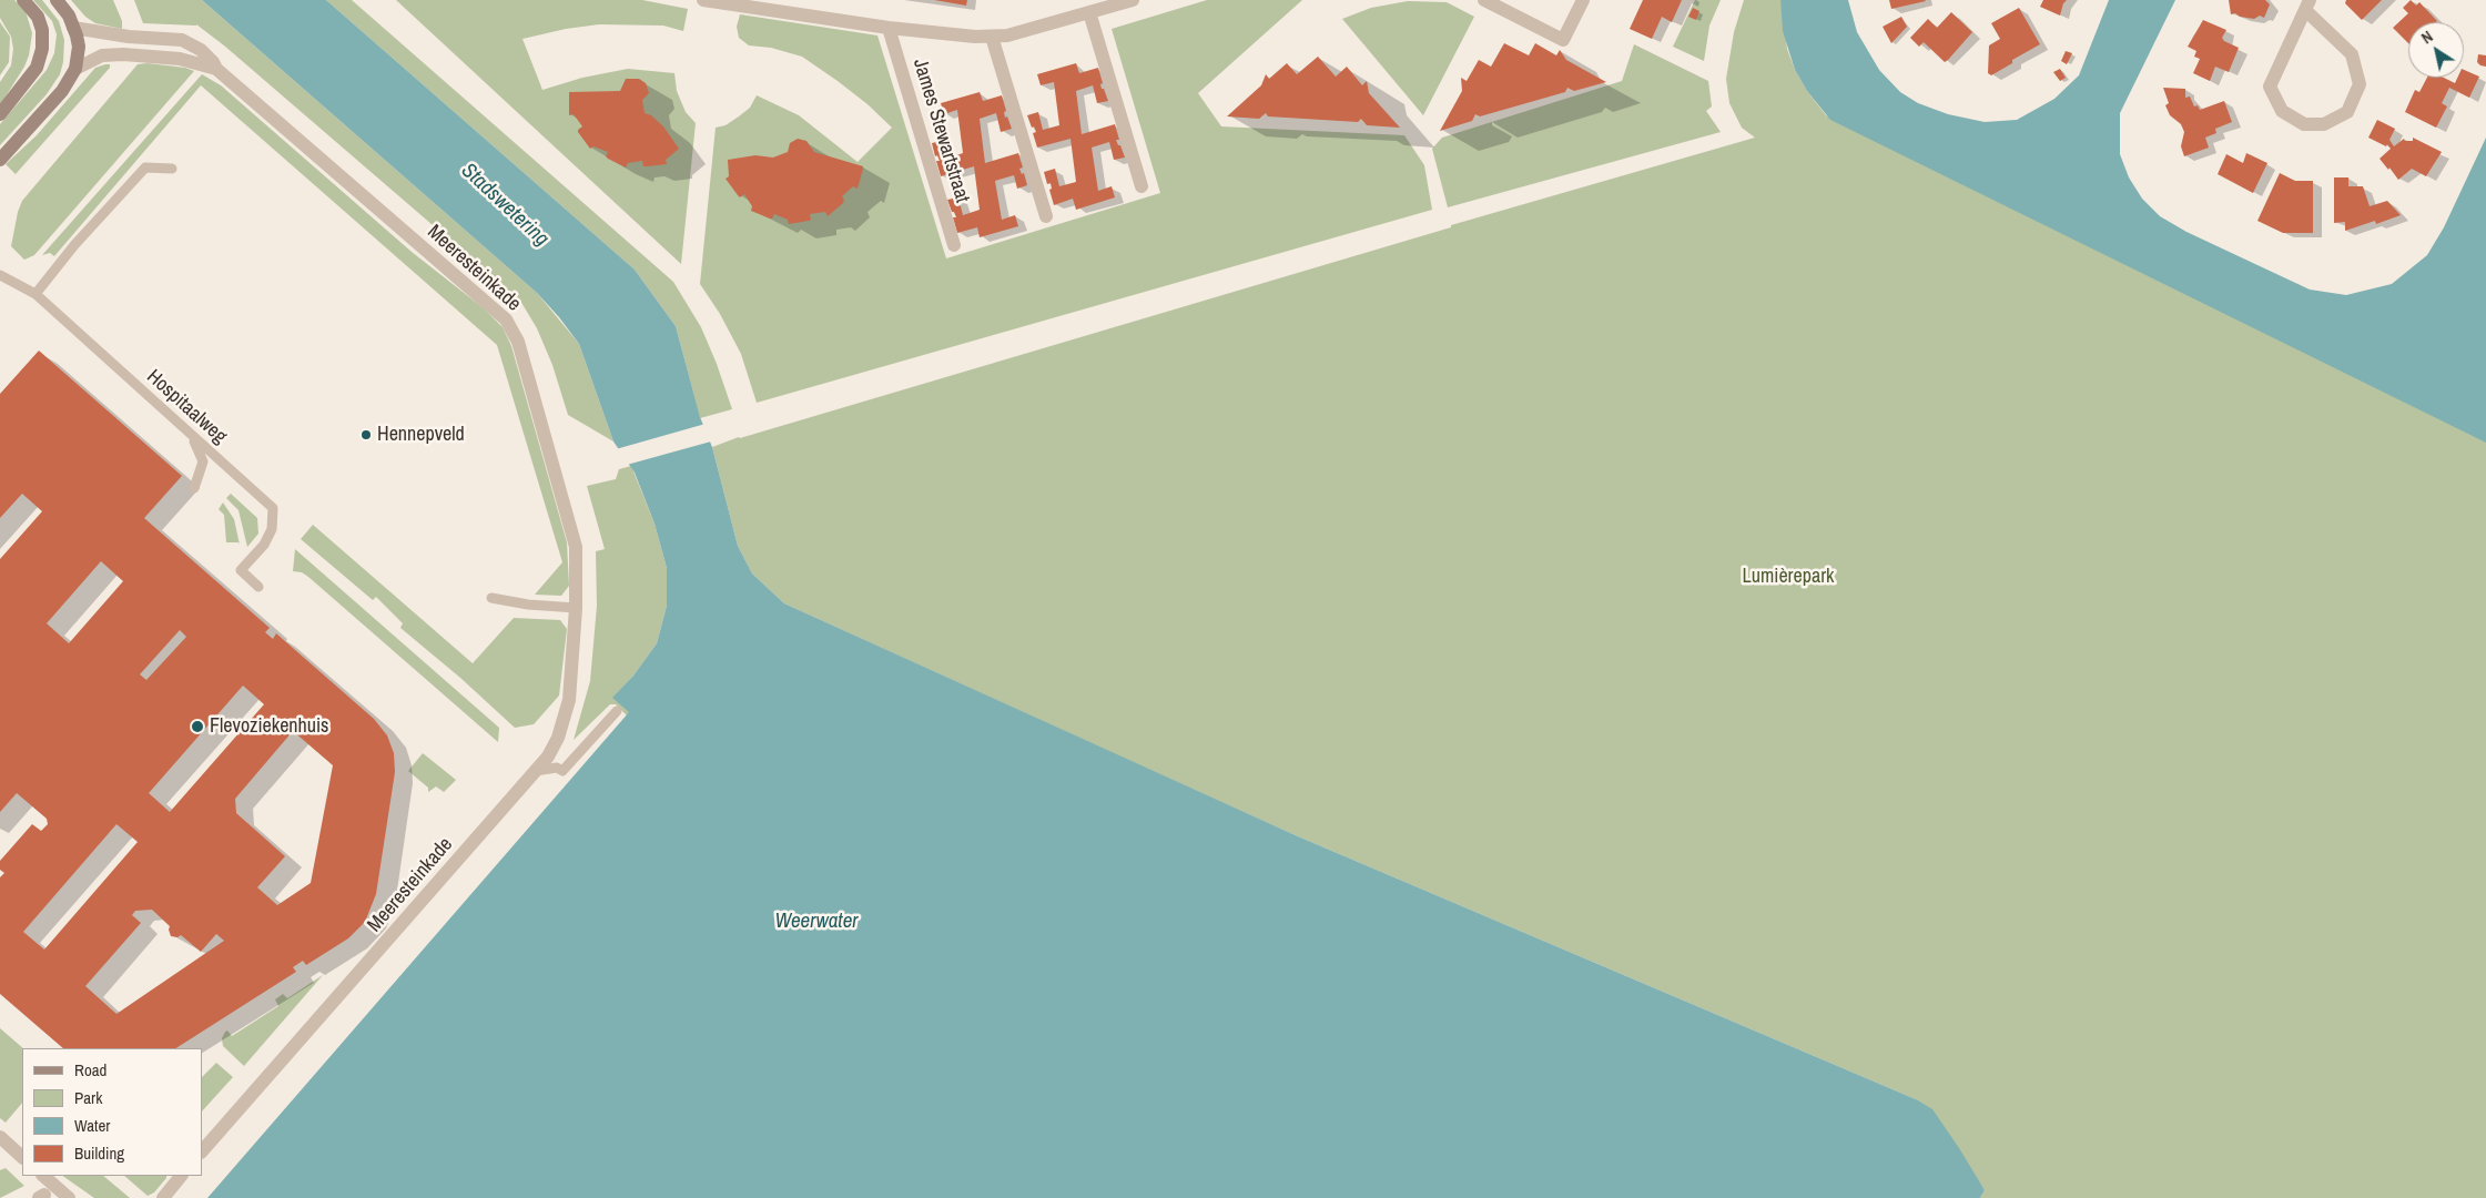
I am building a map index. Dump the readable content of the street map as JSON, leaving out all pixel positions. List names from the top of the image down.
{
  "streets": {
    "street": ["James Stewartstraat", "Meeresteinkade"],
    "lane": ["Hospitaalweg"]
  },
  "water": ["Stadswetering", "Weerwater"],
  "parks": ["Lumièrepark"],
  "places": ["Hennepveld", "Flevoziekenhuis"],
  "legend": [
    "Road",
    "Park",
    "Water",
    "Building"
  ],
  "north": "top left"
}
